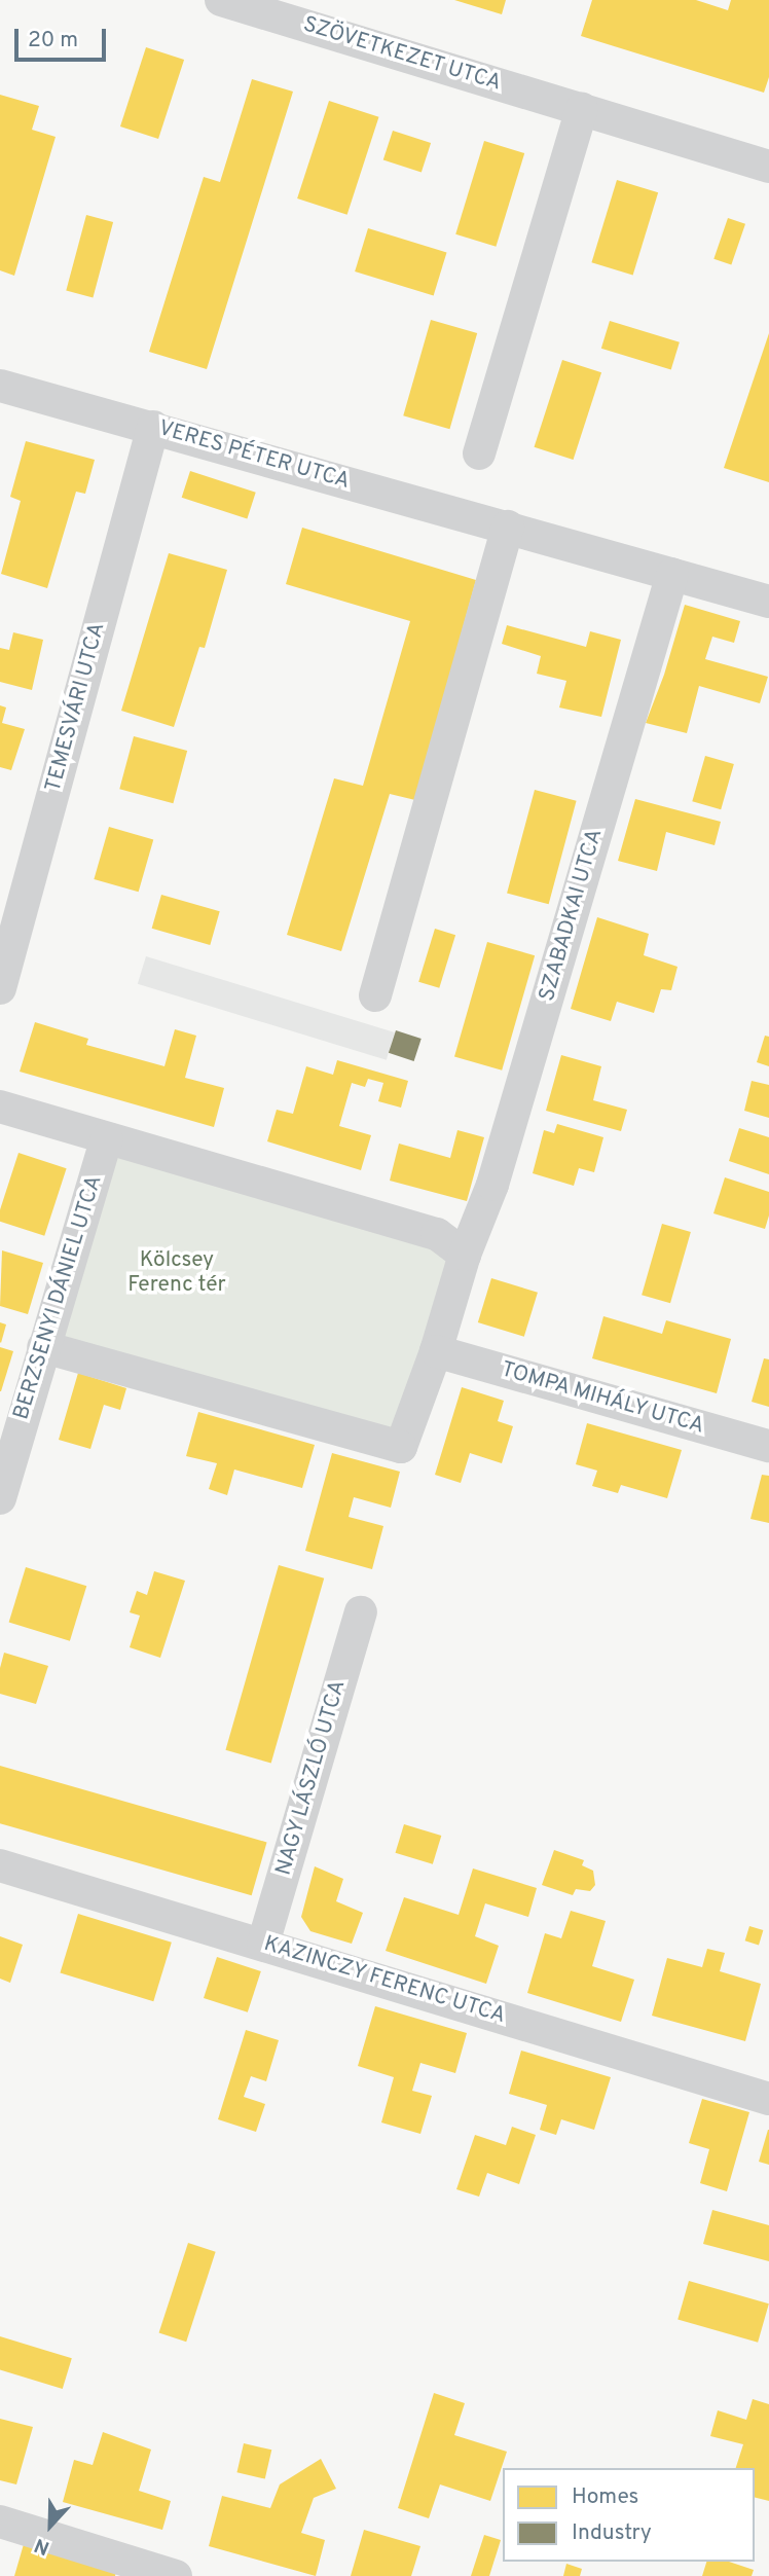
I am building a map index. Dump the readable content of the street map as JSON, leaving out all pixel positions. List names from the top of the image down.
{
  "streets": {
    "street": [
      "SZÖVETKEZET UTCA",
      "VERES PÉTER UTCA",
      "TEMESVÁRI UTCA",
      "SZABADKAI UTCA",
      "BERZSENYI DÁNIEL UTCA",
      "TOMPA MIHÁLY UTCA",
      "NAGY LÁSZLÓ UTCA",
      "KAZINCZY FERENC UTCA"
    ]
  },
  "crossings": [
    ["VERES PÉTER UTCA", "TEMESVÁRI UTCA"],
    ["VERES PÉTER UTCA", "SZABADKAI UTCA"],
    ["NAGY LÁSZLÓ UTCA", "KAZINCZY FERENC UTCA"]
  ],
  "parks": ["Kölcsey Ferenc tér"],
  "legend": ["Homes", "Industry"],
  "scale_bar": "20 m",
  "north": "bottom"
}
